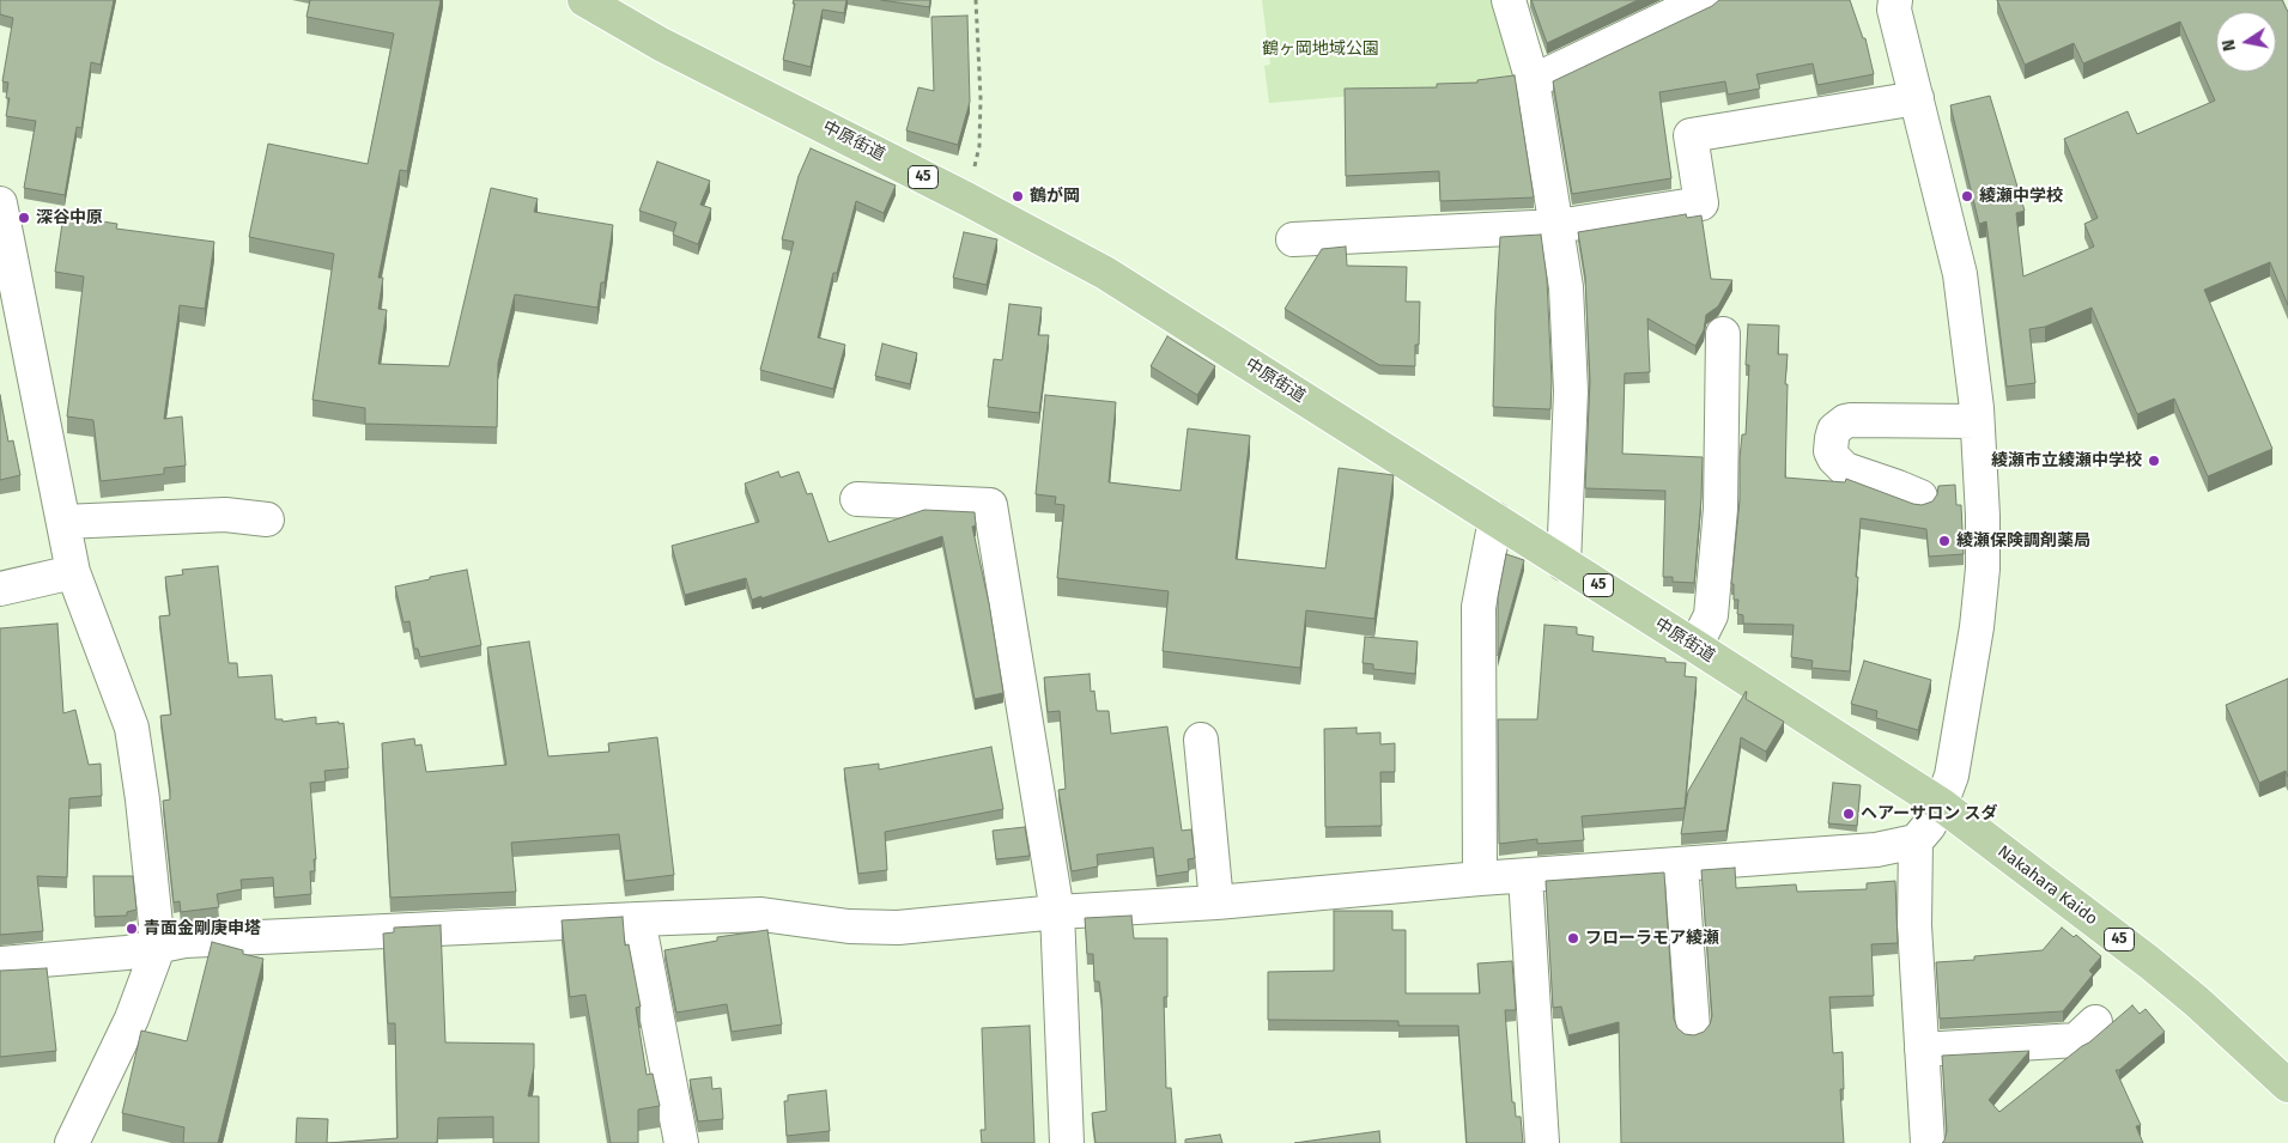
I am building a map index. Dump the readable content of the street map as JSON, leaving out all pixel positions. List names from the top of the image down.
{
  "streets": {
    "main road": ["中原街道", "45", "Nakahara Kaido"]
  },
  "crossings": [
    ["中原街道", "Nakahara Kaido"]
  ],
  "parks": ["鶴ヶ岡地域公園"],
  "places": [
    "鶴が岡",
    "綾瀬中学校",
    "深谷中原",
    "綾瀬市立綾瀬中学校",
    "綾瀬保険調剤薬局",
    "ヘアーサロン スダ",
    "青面金剛庚申塔",
    "フローラモア綾瀬"
  ],
  "north": "left"
}
